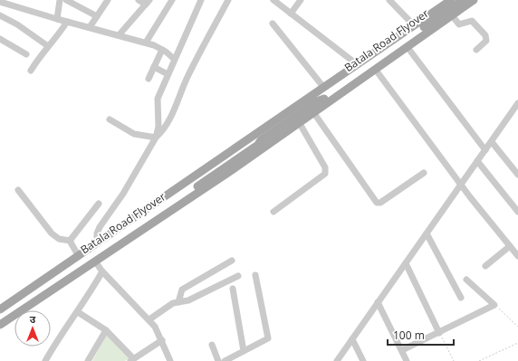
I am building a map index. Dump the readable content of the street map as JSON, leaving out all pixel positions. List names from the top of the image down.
{
  "streets": {
    "main road": ["Batala Road Flyover"]
  },
  "scale_bar": "100 m",
  "north": "top"
}
